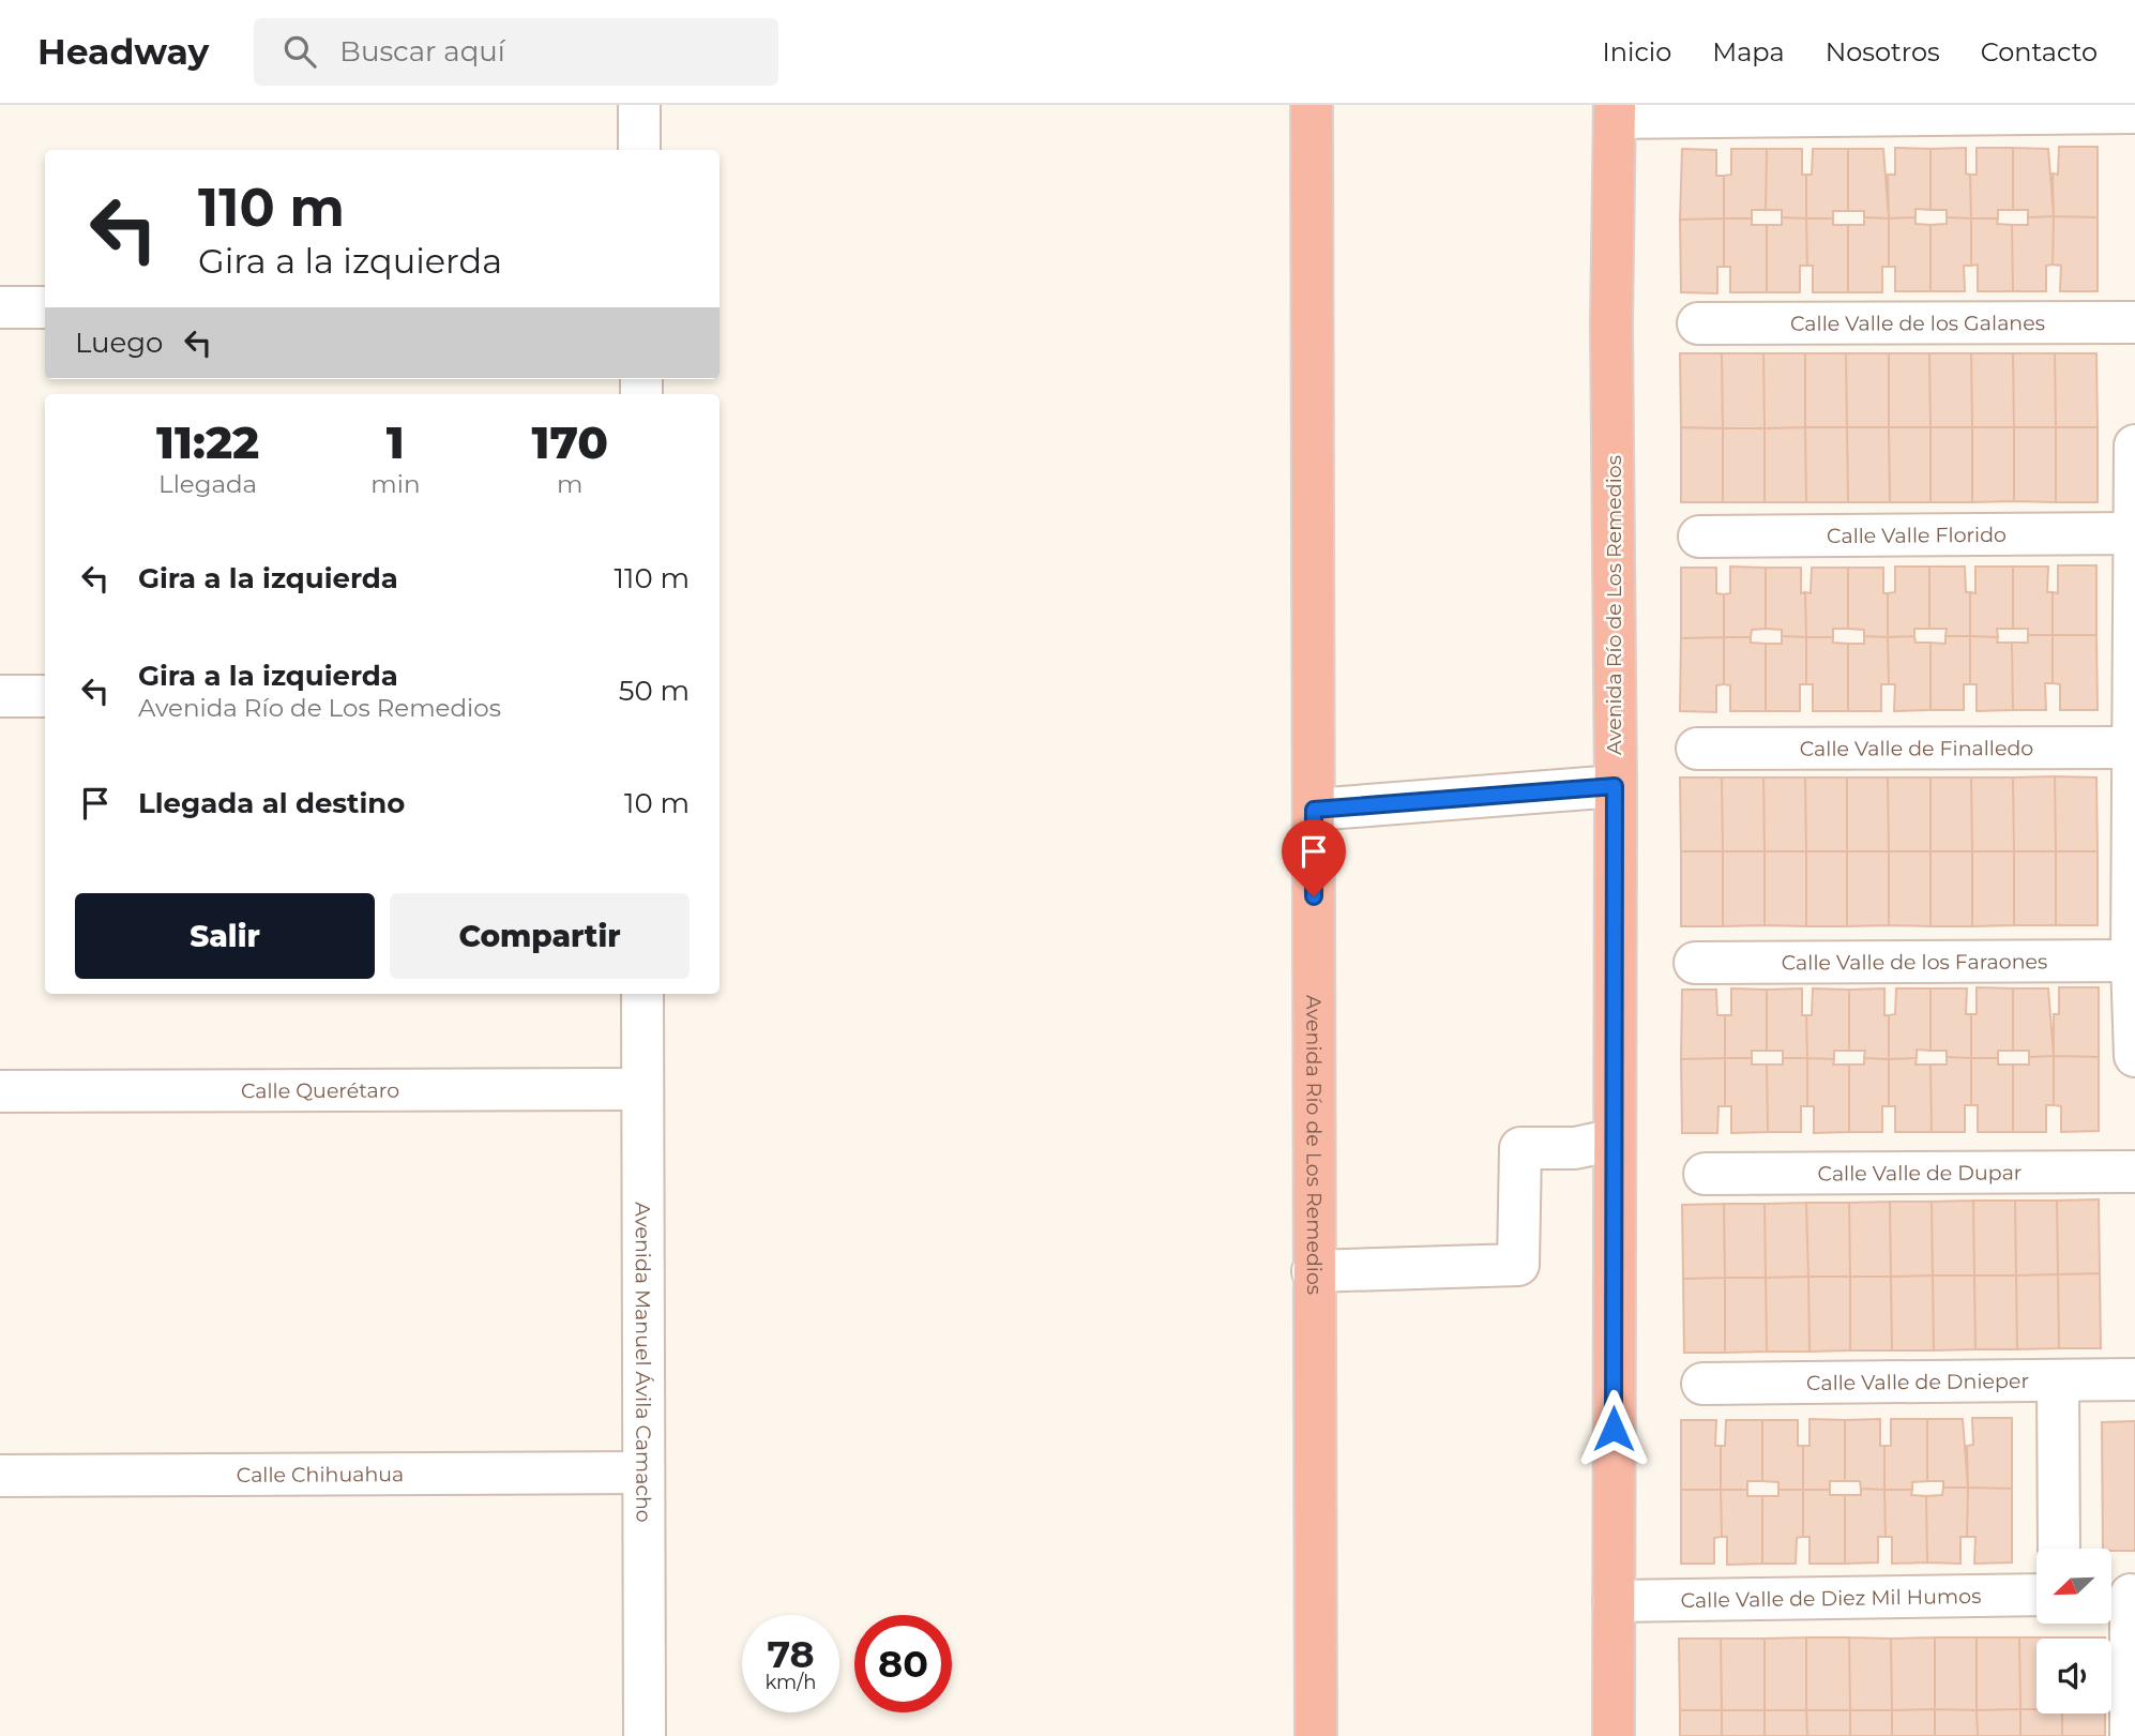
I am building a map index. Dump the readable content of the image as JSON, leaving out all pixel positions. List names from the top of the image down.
{
  "streets": {
    "highway": ["Avenida Río de Los Remedios"],
    "street": [
      "Calle Valle de los Galanes",
      "Calle Valle Florido",
      "Calle Valle de Finalledo",
      "Calle Valle de los Faraones",
      "Calle Querétaro",
      "Calle Valle de Dupar",
      "Avenida Manuel Ávila Camacho",
      "Calle Valle de Dnieper",
      "Calle Chihuahua",
      "Calle Valle de Diez Mil Humos"
    ]
  },
  "crossings": [
    ["Avenida Río de Los Remedios", "Calle Valle de Diez Mil Humos"],
    ["Calle Querétaro", "Avenida Manuel Ávila Camacho"],
    ["Avenida Manuel Ávila Camacho", "Calle Chihuahua"]
  ],
  "north": "bottom left",
  "page": {
    "header": "Headway",
    "search": "Buscar aquí",
    "nav": [
      "Inicio",
      "Mapa",
      "Nosotros",
      "Contacto"
    ],
    "turn": ["110 m", "Gira a la izquierda"],
    "then": "Luego",
    "eta": [
      "11:22",
      "Llegada",
      "1",
      "min",
      "170",
      "m"
    ],
    "list": [
      {
        "name": "Gira a la izquierda",
        "value": "110 m"
      },
      {
        "name": "Gira a la izquierda",
        "note": "Avenida Río de Los Remedios",
        "value": "50 m"
      },
      {
        "name": "Llegada al destino",
        "value": "10 m"
      }
    ],
    "buttons": ["Salir", "Compartir"],
    "speed": "78 km/h",
    "limit": "80"
  }
}
